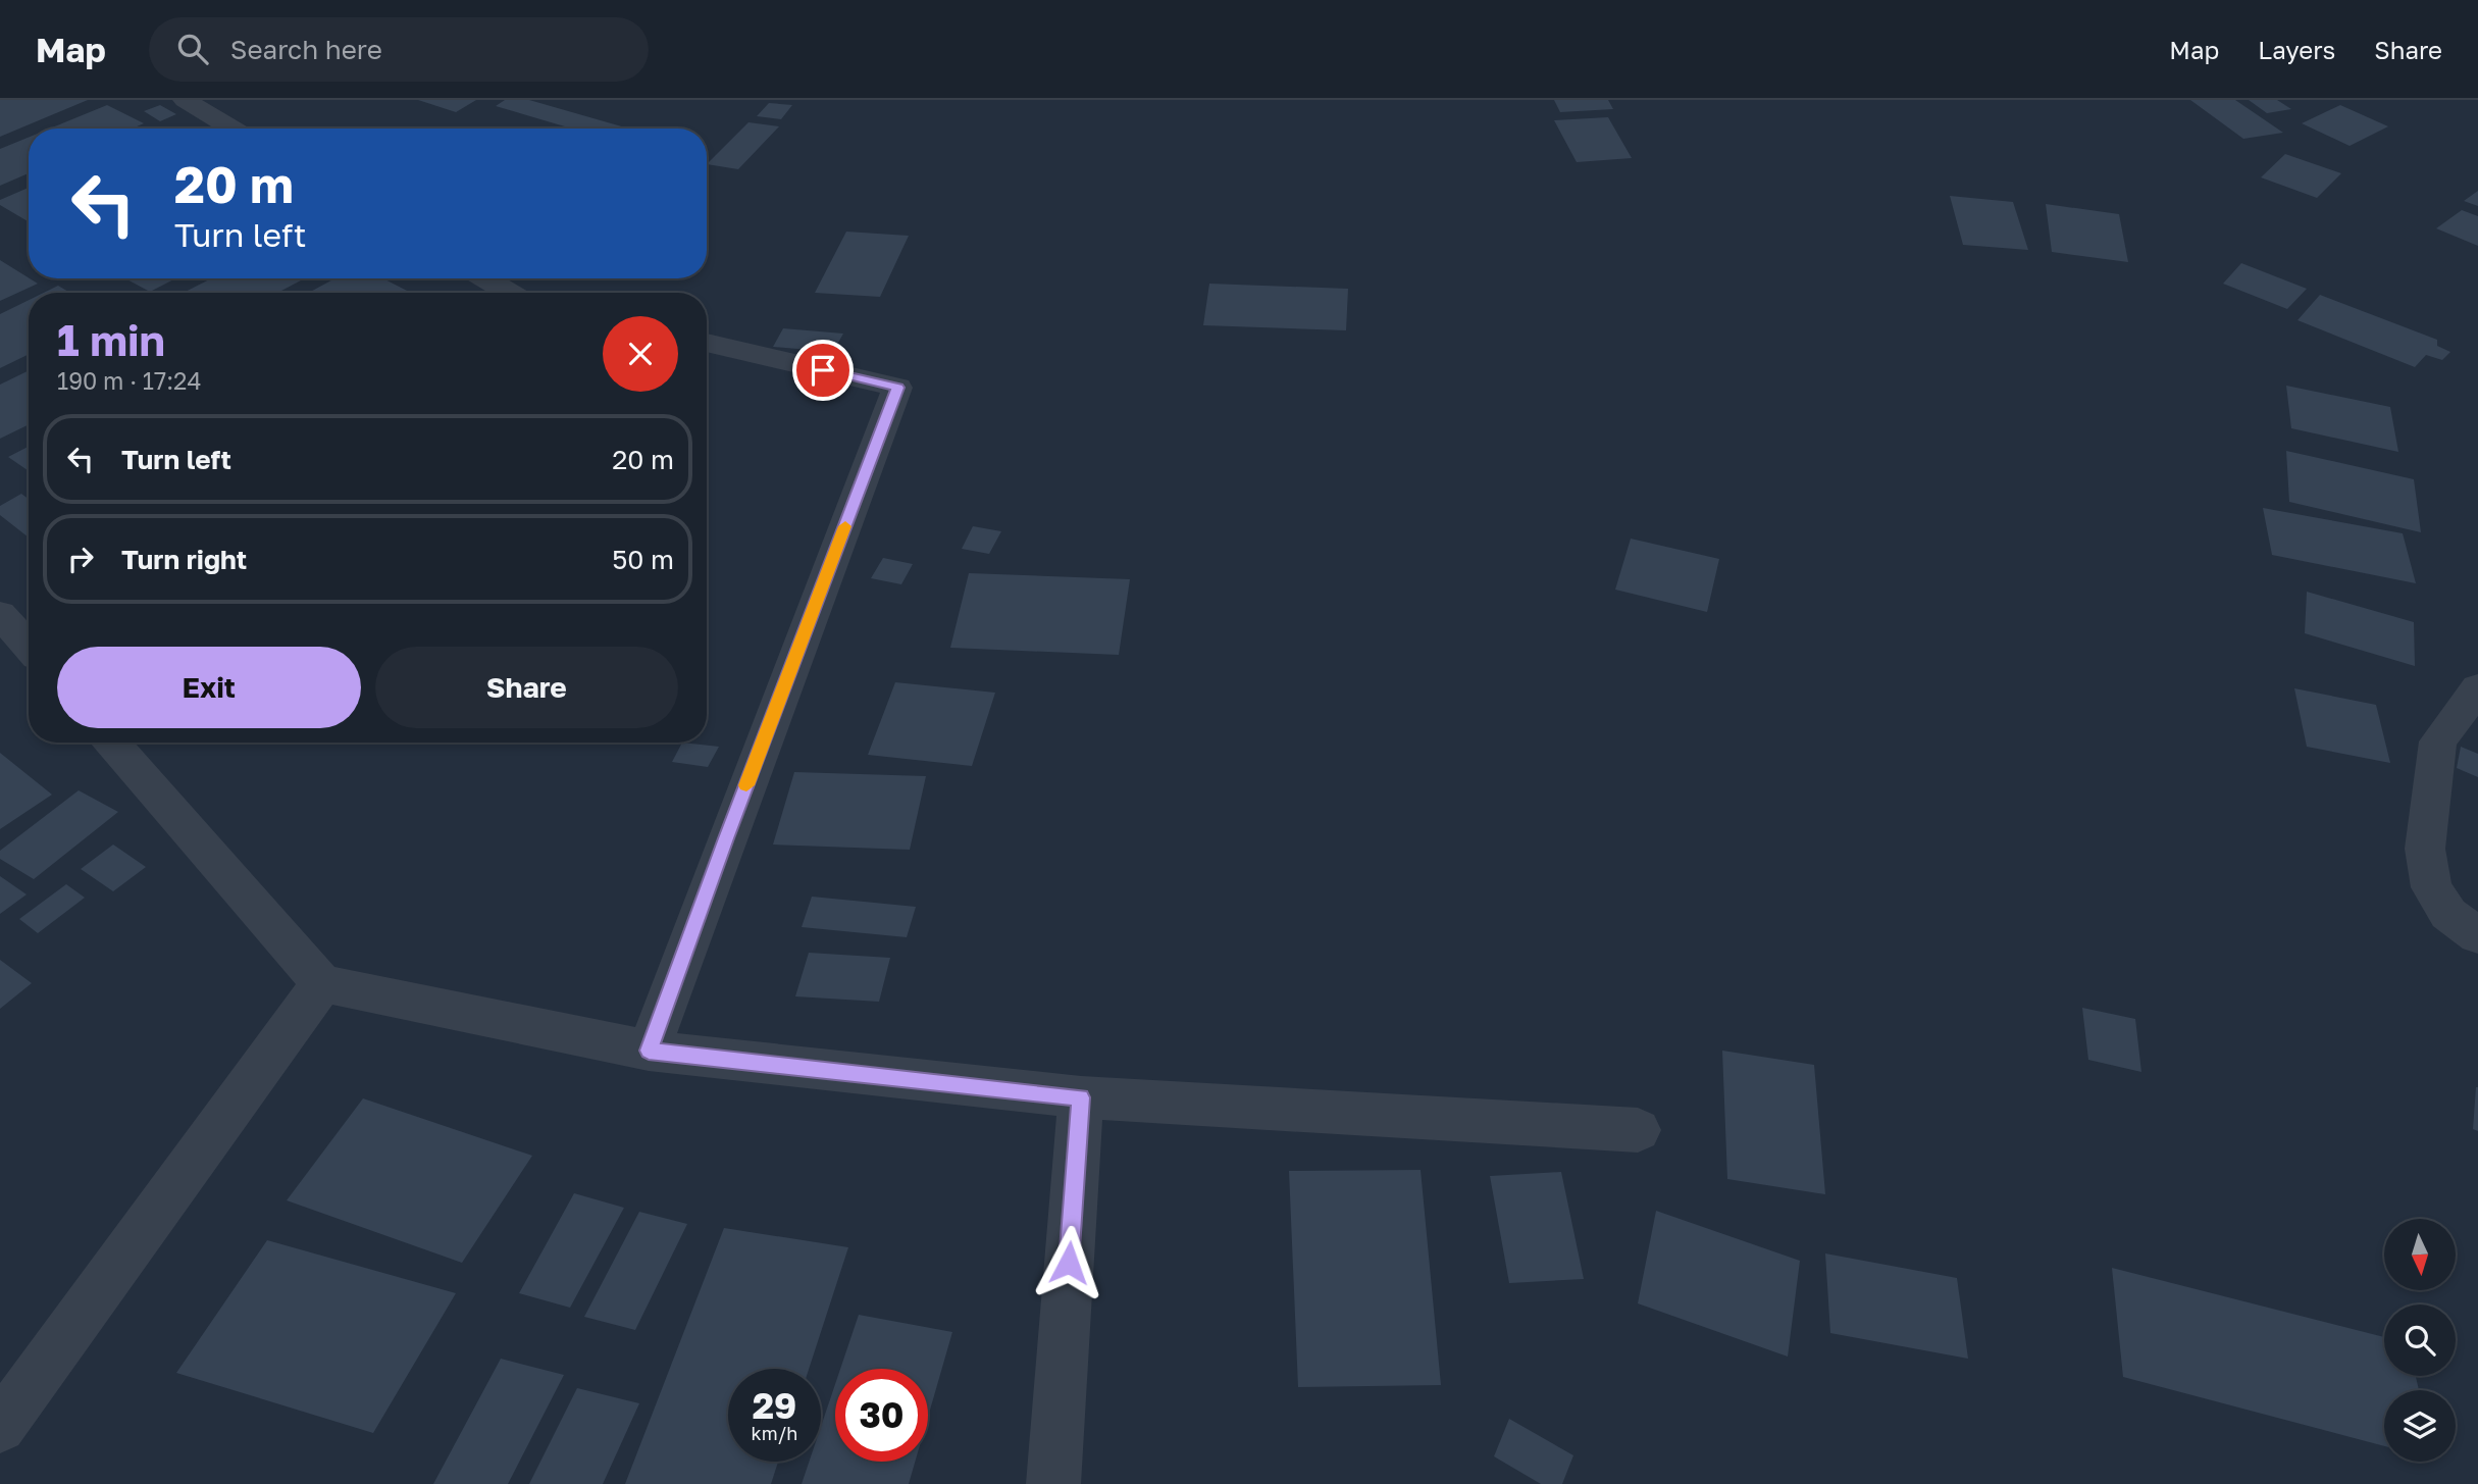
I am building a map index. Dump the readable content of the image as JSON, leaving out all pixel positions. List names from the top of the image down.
{
  "north": "bottom",
  "page": {
    "header": "Map",
    "search": "Search here",
    "nav": ["Map", "Layers", "Share"],
    "turn": ["20 m", "Turn left"],
    "heading": ["1 min", "190 m · 17:24"],
    "list": [
      {
        "name": "Turn left",
        "value": "20 m"
      },
      {
        "name": "Turn right",
        "value": "50 m"
      }
    ],
    "buttons": ["Exit", "Share"],
    "speed": "29 km/h",
    "limit": "30"
  }
}
